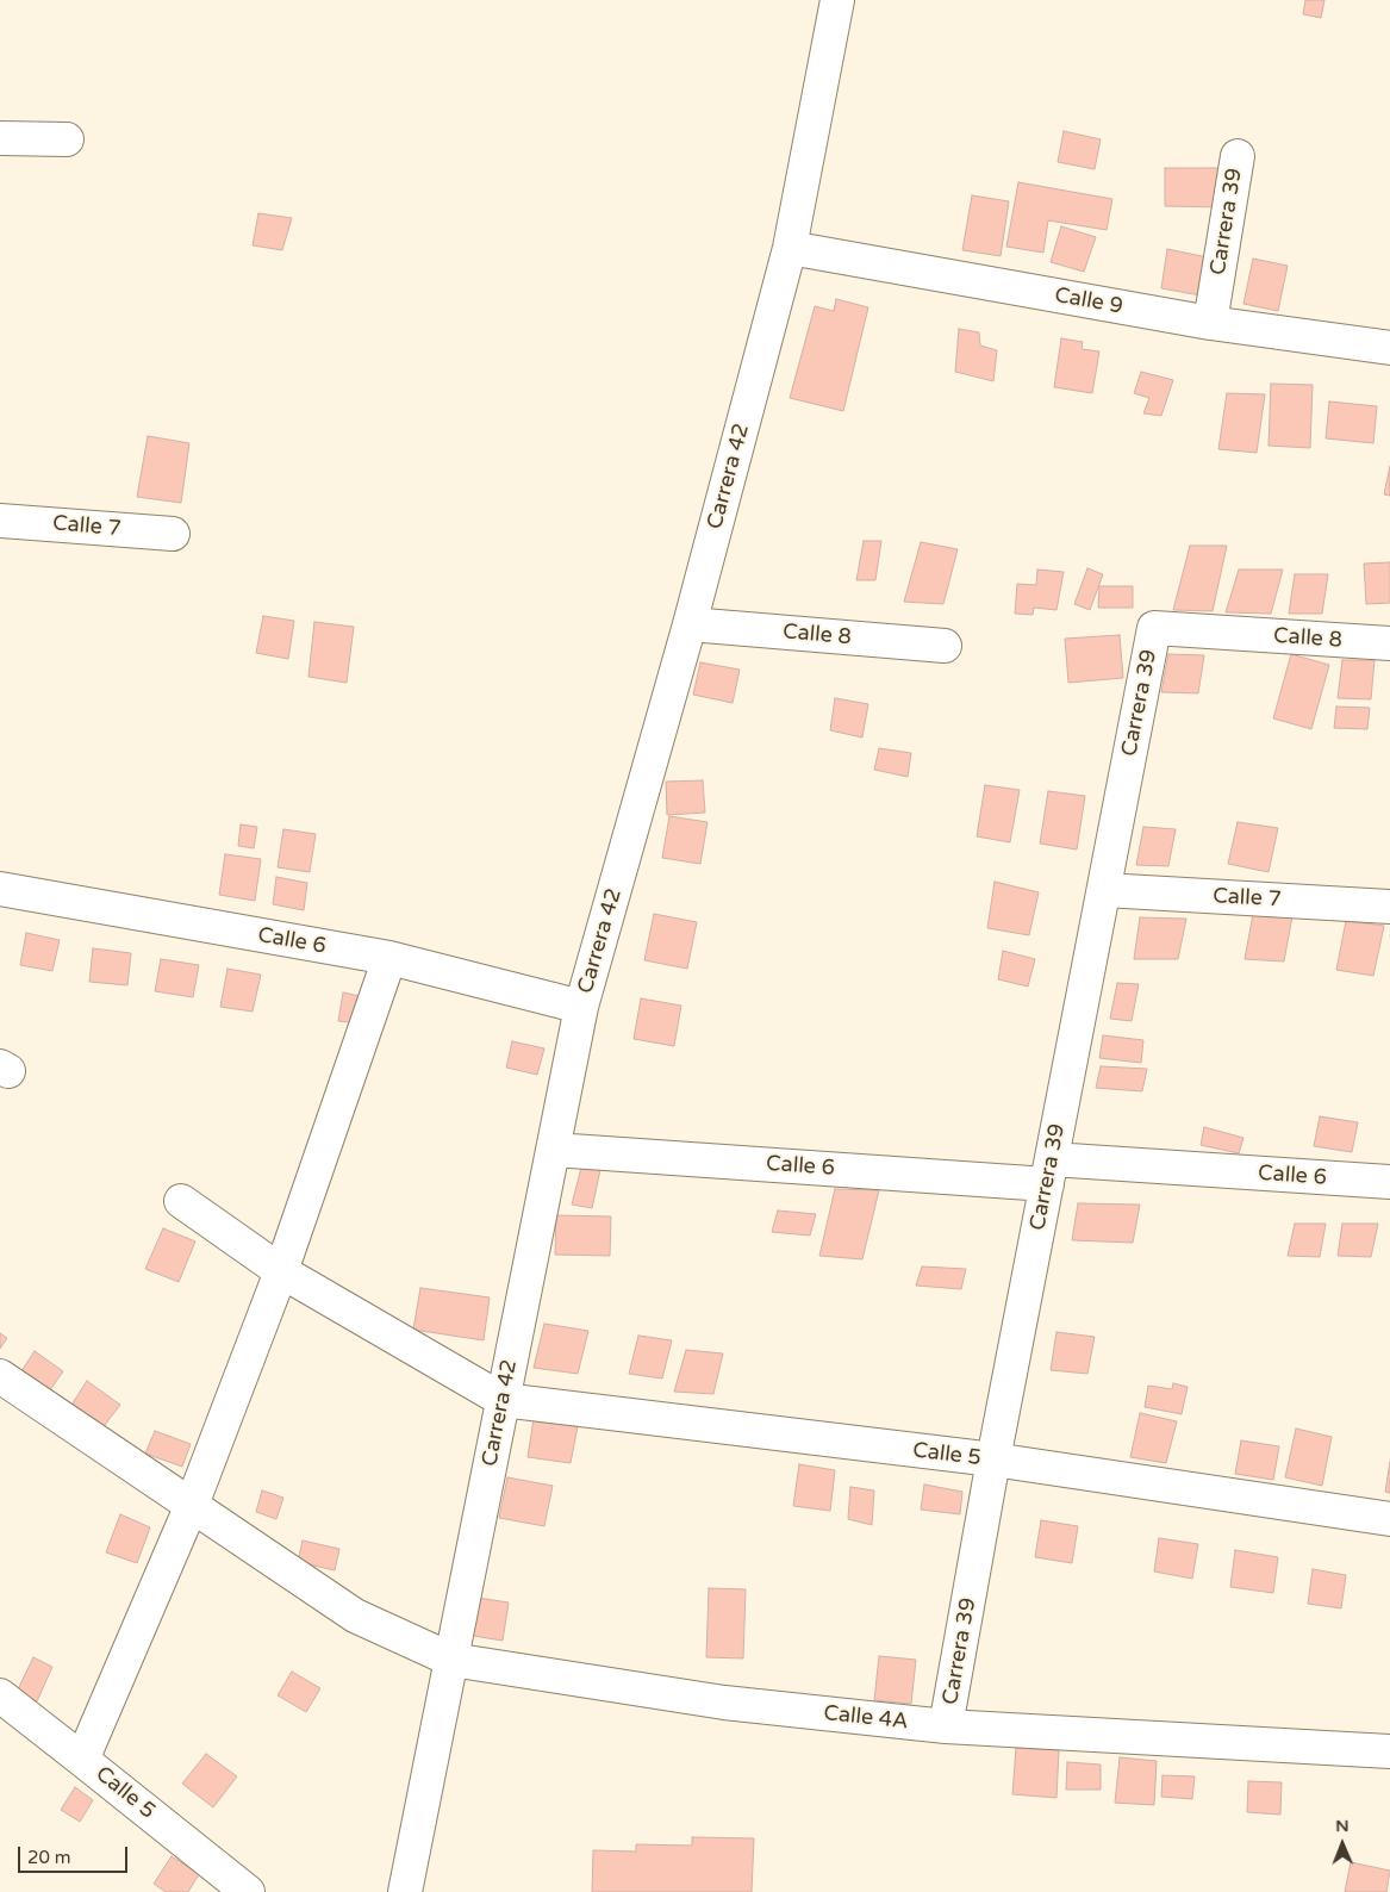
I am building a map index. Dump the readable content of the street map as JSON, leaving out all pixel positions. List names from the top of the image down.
{
  "streets": {
    "street": [
      "Carrera 39",
      "Calle 9",
      "Carrera 42",
      "Calle 7",
      "Calle 8",
      "Calle 6",
      "Calle 5",
      "Calle 4A"
    ]
  },
  "crossings": [
    ["Carrera 39", "Calle 9"],
    ["Carrera 39", "Calle 7"],
    ["Carrera 39", "Calle 8"],
    ["Carrera 39", "Calle 6"],
    ["Carrera 39", "Calle 5"],
    ["Carrera 39", "Calle 4A"],
    ["Calle 9", "Carrera 42"],
    ["Carrera 42", "Calle 8"],
    ["Carrera 42", "Calle 6"],
    ["Carrera 42", "Calle 5"],
    ["Carrera 42", "Calle 4A"]
  ],
  "scale_bar": "20 m",
  "north": "top"
}
